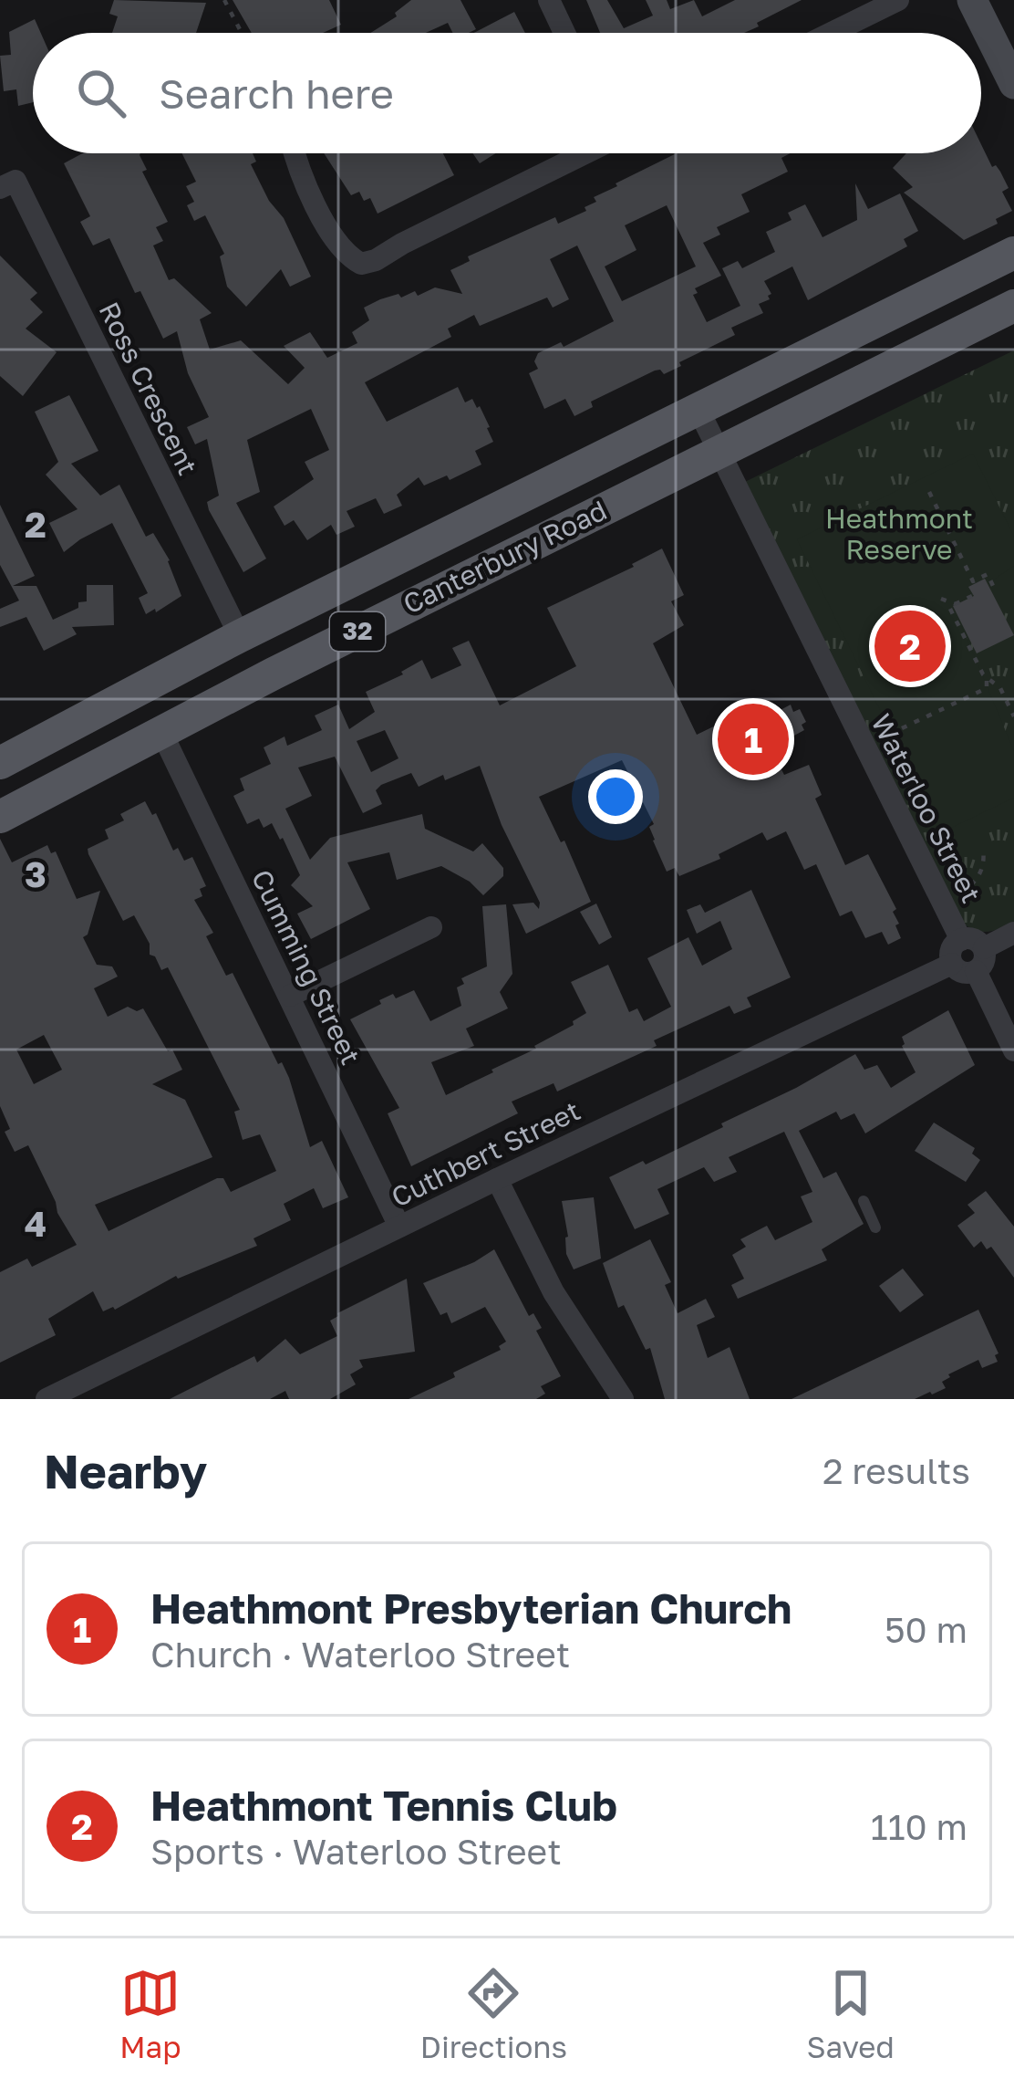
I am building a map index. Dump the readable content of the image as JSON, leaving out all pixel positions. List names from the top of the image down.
{
  "streets": {
    "main road": ["Canterbury Road", "32"],
    "street": [
      "Ross Crescent",
      "Waterloo Street",
      "Cumming Street",
      "Cuthbert Street"
    ]
  },
  "crossings": [
    ["Ross Crescent", "Canterbury Road"],
    ["Canterbury Road", "Waterloo Street"],
    ["Canterbury Road", "Cumming Street"],
    ["Waterloo Street", "Cuthbert Street"],
    ["Cumming Street", "Cuthbert Street"]
  ],
  "parks": ["Heathmont Reserve"],
  "page": {
    "search": "Search here",
    "pins": ["2", "1"],
    "heading": ["Nearby", "2 results"],
    "list": [
      {
        "mark": "1",
        "name": "Heathmont Presbyterian Church",
        "note": "Church · Waterloo Street",
        "value": "50 m"
      },
      {
        "mark": "2",
        "name": "Heathmont Tennis Club",
        "note": "Sports · Waterloo Street",
        "value": "110 m"
      }
    ],
    "nav": ["Map", "Directions", "Saved"]
  },
  "grid": {
    "rows": ["2", "3", "4"]
  }
}
